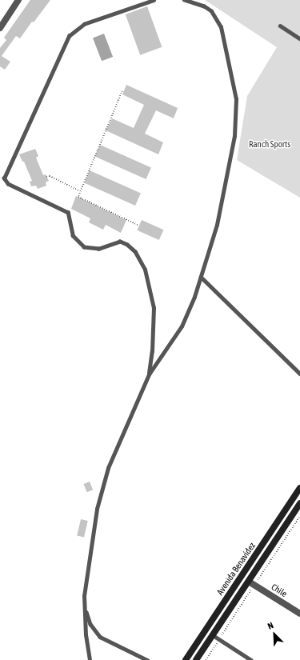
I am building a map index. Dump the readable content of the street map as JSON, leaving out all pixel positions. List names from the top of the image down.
{
  "streets": {
    "main road": ["Avenida Benavídez"],
    "street": ["Chile"]
  },
  "crossings": [
    ["Avenida Benavídez", "Chile"]
  ],
  "parks": ["Ranch Sports"],
  "north": "top left"
}
